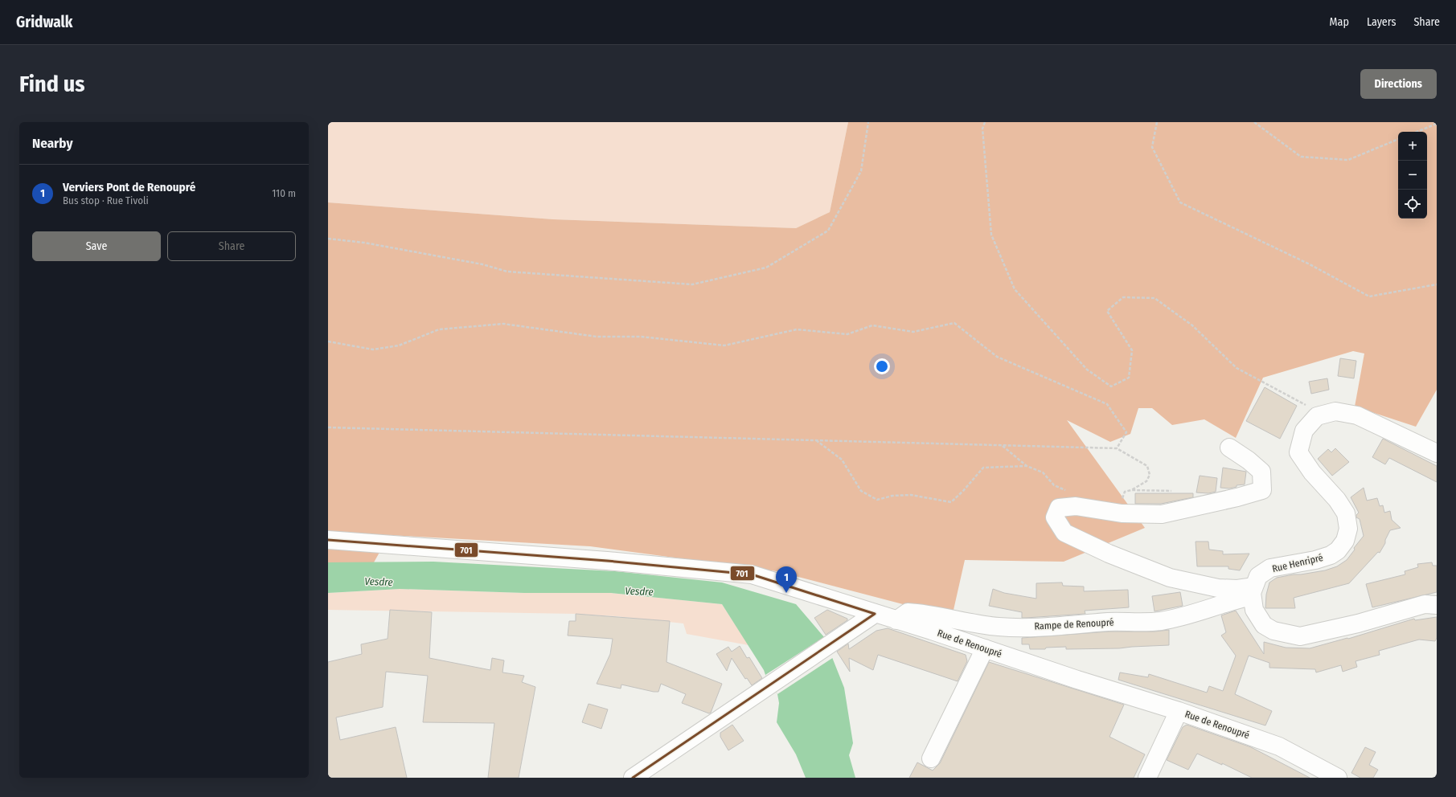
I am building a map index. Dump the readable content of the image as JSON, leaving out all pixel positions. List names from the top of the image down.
{
  "streets": {
    "street": ["Rue Henripré", "Rampe de Renoupré", "Rue de Renoupré"]
  },
  "crossings": [
    ["Rue Henripré", "Rampe de Renoupré"],
    ["Rampe de Renoupré", "Rue de Renoupré"]
  ],
  "water": ["Vesdre"],
  "lines": ["transit line 701"],
  "page": {
    "header": "Gridwalk",
    "nav": ["Map", "Layers", "Share"],
    "buttons": [
      "Directions",
      ["Save", "Share"]
    ],
    "title": "Find us",
    "heading": "Nearby",
    "map_buttons": ["+", "−"],
    "list": [
      {
        "mark": "1",
        "name": "Verviers Pont de Renoupré",
        "note": "Bus stop · Rue Tivoli",
        "value": "110 m"
      }
    ],
    "pins": "1"
  }
}
